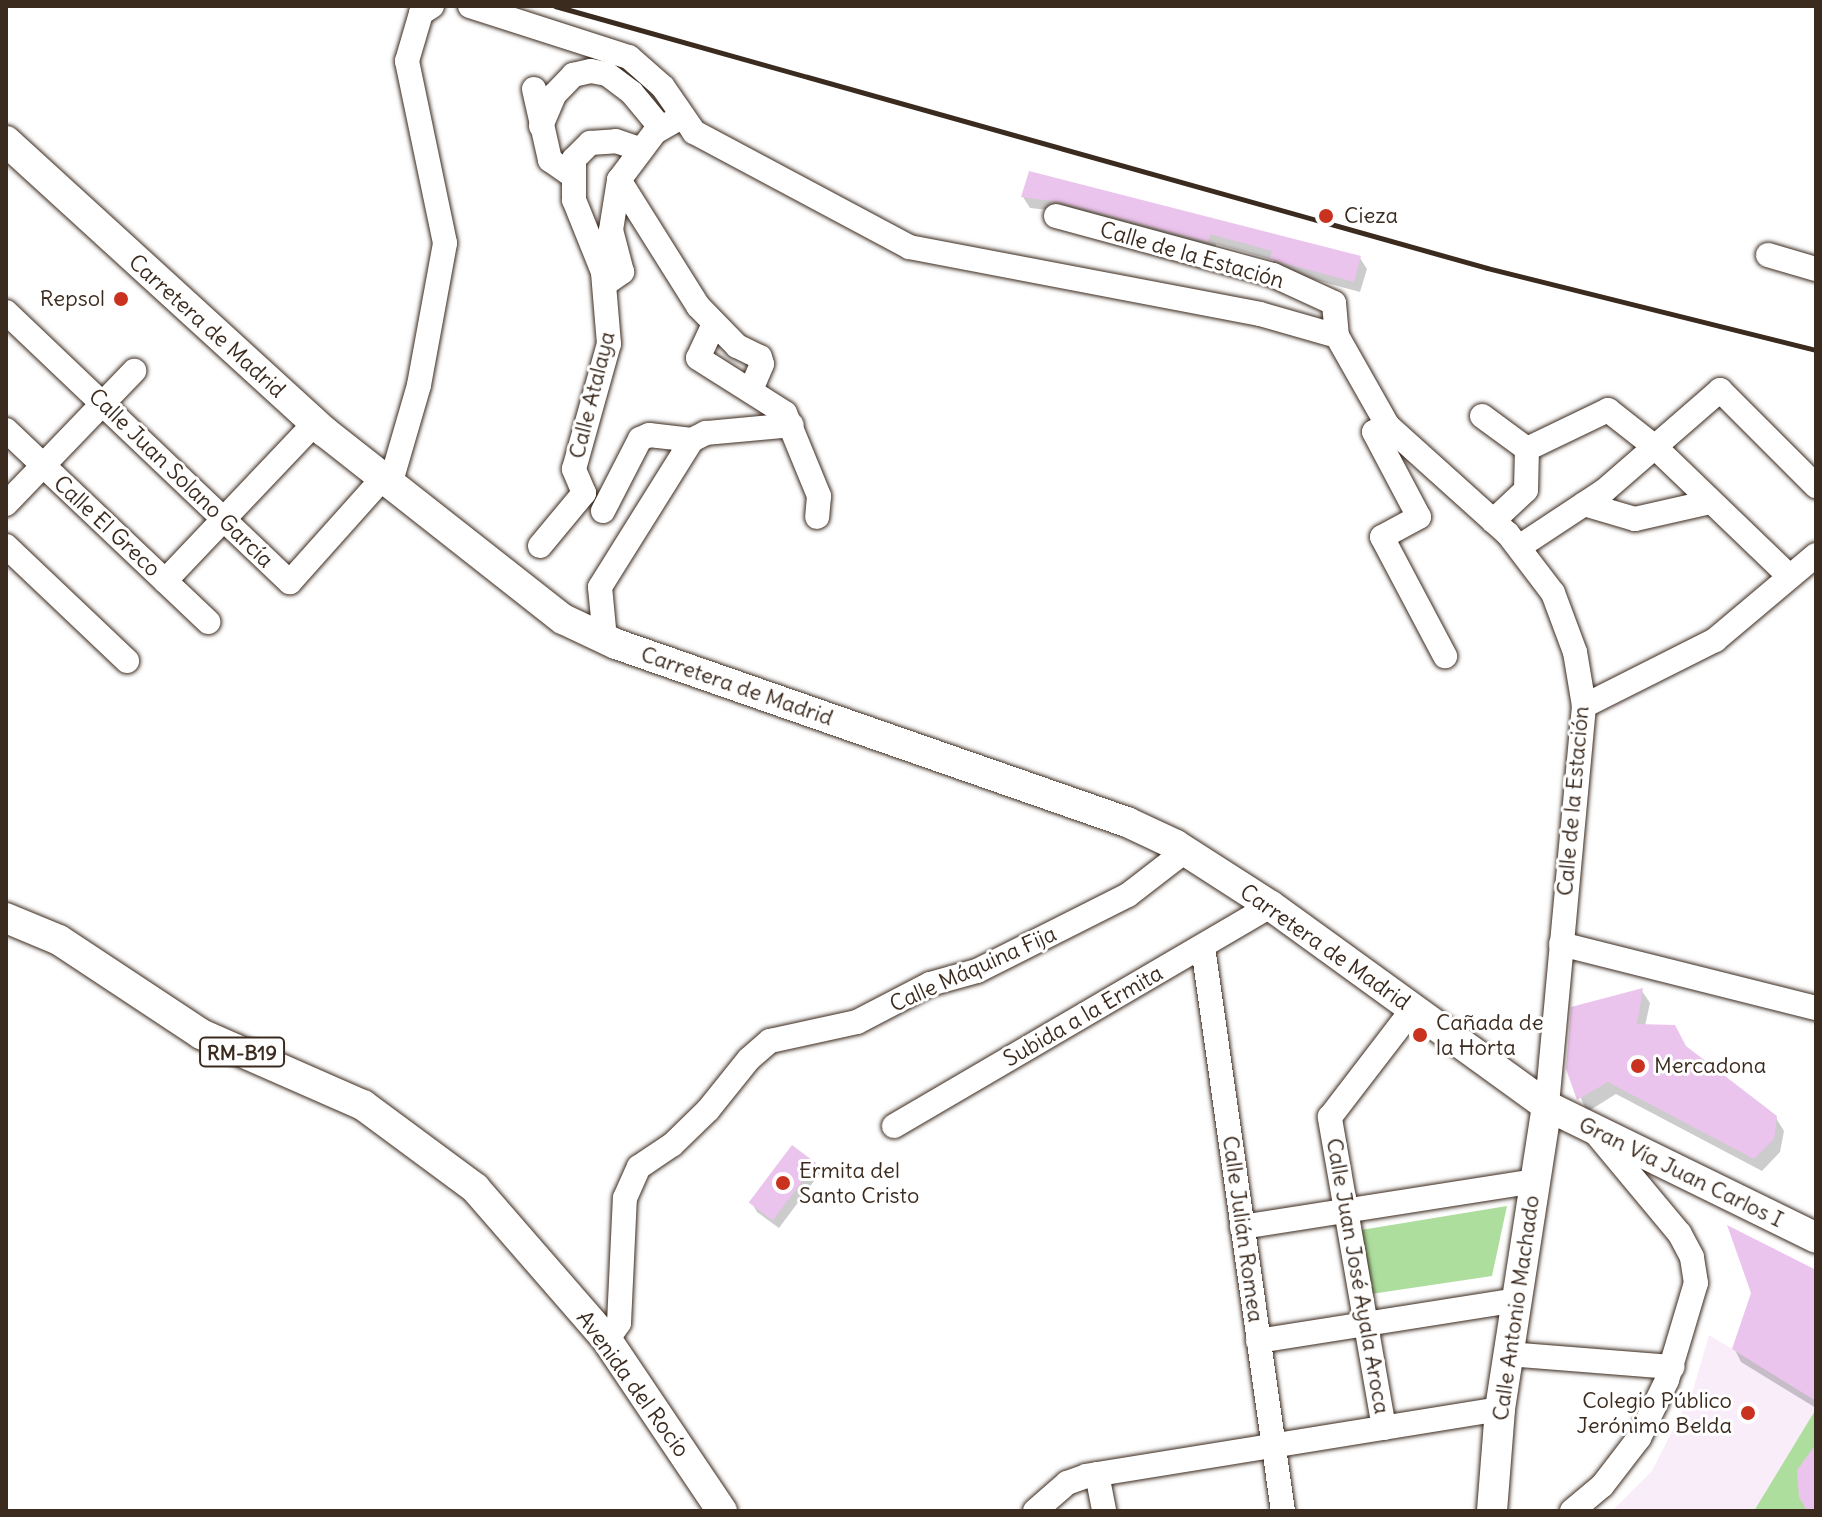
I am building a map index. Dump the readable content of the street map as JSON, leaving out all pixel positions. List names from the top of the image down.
{
  "streets": {
    "main road": [
      "Carretera de Madrid",
      "RM-B19",
      "Gran Vía Juan Carlos I",
      "Calle Antonio Machado",
      "Avenida del Rocío"
    ],
    "street": [
      "Calle de la Estación",
      "Calle Atalaya",
      "Calle Juan Solano García",
      "Calle El Greco",
      "Calle Máquina Fija",
      "Subida a la Ermita",
      "Calle Julián Romea",
      "Calle Juan José Ayala Aroca"
    ]
  },
  "crossings": [
    ["Calle de la Estación", "Carretera de Madrid"],
    ["Calle de la Estación", "Gran Vía Juan Carlos I"],
    ["Calle de la Estación", "Calle Antonio Machado"],
    ["Carretera de Madrid", "Calle Juan Solano García"],
    ["Carretera de Madrid", "Calle Máquina Fija"],
    ["Carretera de Madrid", "Subida a la Ermita"],
    ["Carretera de Madrid", "Gran Vía Juan Carlos I"],
    ["Carretera de Madrid", "Calle Juan José Ayala Aroca"],
    ["Carretera de Madrid", "Calle Antonio Machado"],
    ["Calle Máquina Fija", "Avenida del Rocío"],
    ["Subida a la Ermita", "Calle Julián Romea"],
    ["Gran Vía Juan Carlos I", "Calle Antonio Machado"]
  ],
  "places": [
    "Cieza",
    "Repsol",
    "Cañada de la Horta",
    "Mercadona",
    "Ermita del Santo Cristo",
    "Colegio Público Jerónimo Belda"
  ]
}
